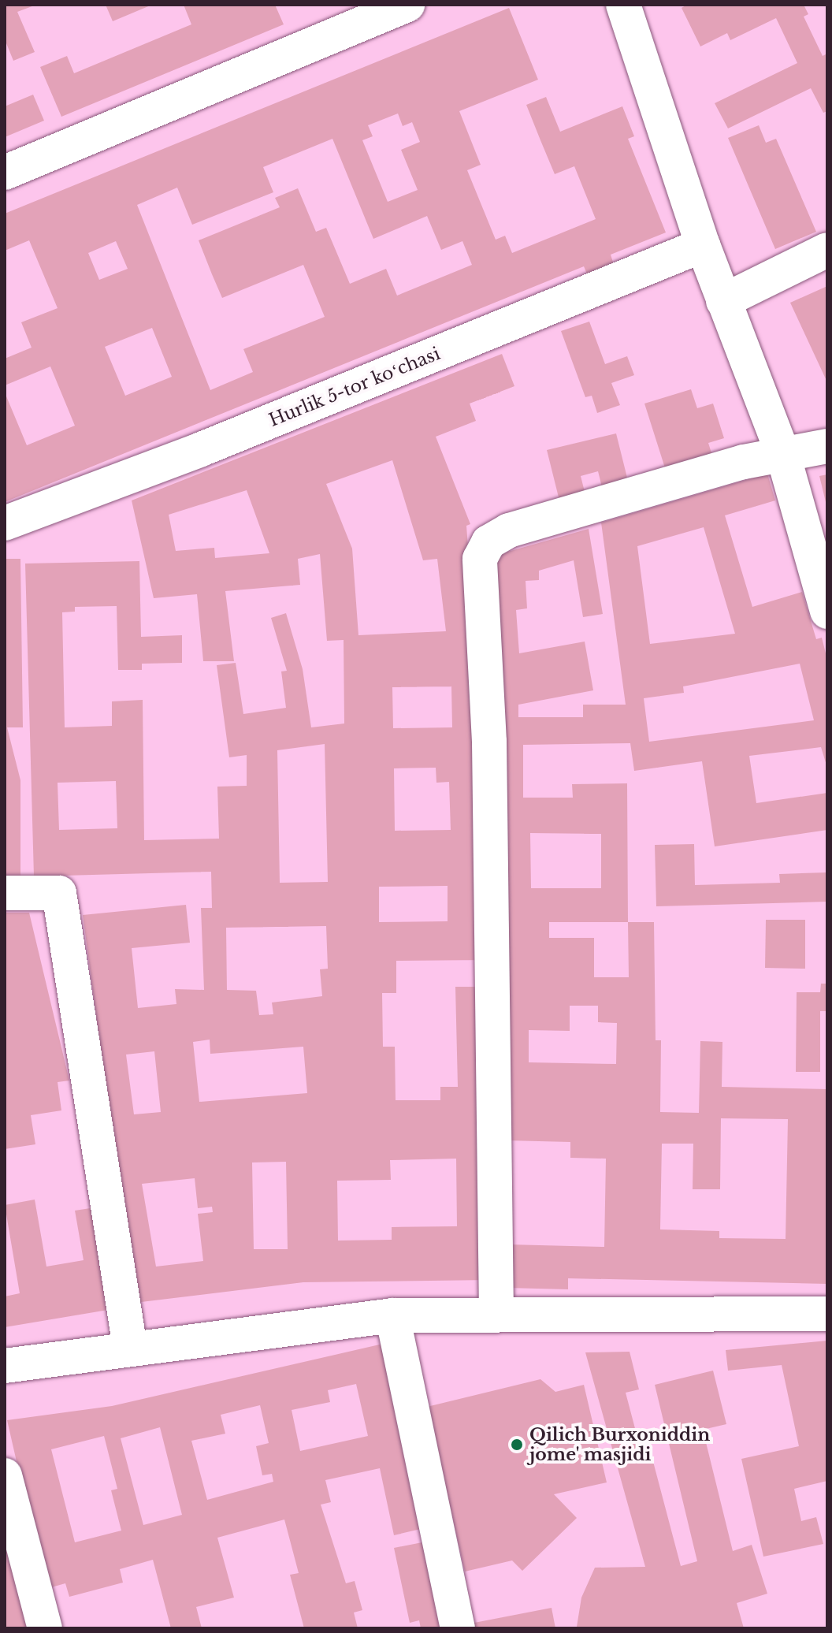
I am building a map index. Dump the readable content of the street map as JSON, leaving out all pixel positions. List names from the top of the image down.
{
  "streets": {
    "street": ["Hurlik 5-tor koʻchasi"]
  },
  "places": ["Qilich Burxoniddin jome' masjidi"]
}
